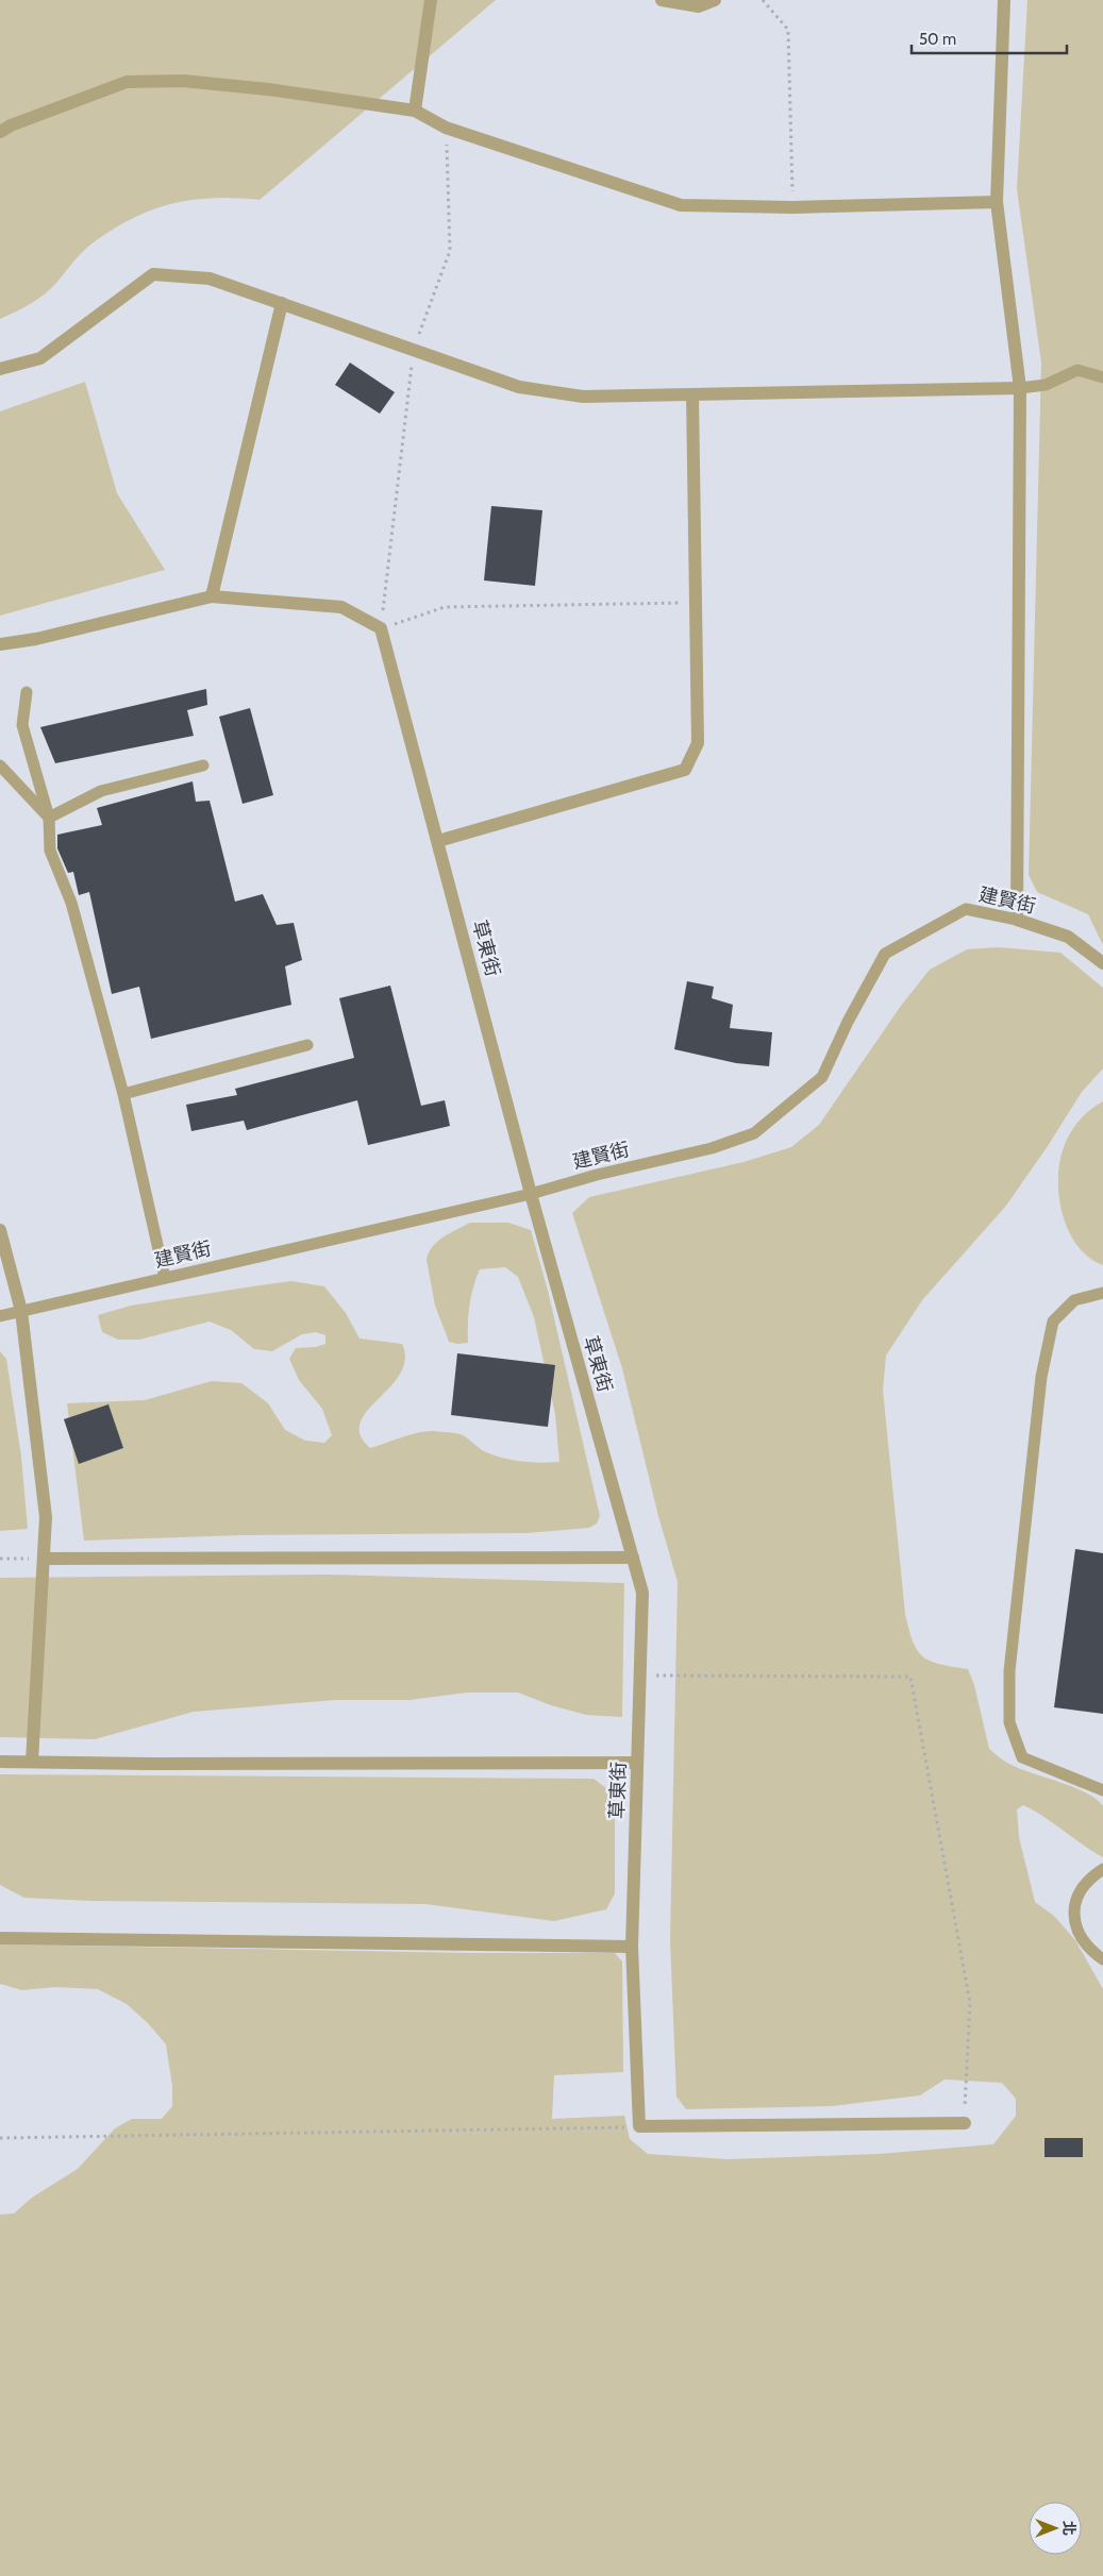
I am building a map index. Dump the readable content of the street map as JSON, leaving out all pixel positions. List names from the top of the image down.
{
  "streets": {
    "street": ["建賢街", "草東街"]
  },
  "crossings": [
    ["建賢街", "草東街"]
  ],
  "scale_bar": "50 m",
  "north": "right"
}
